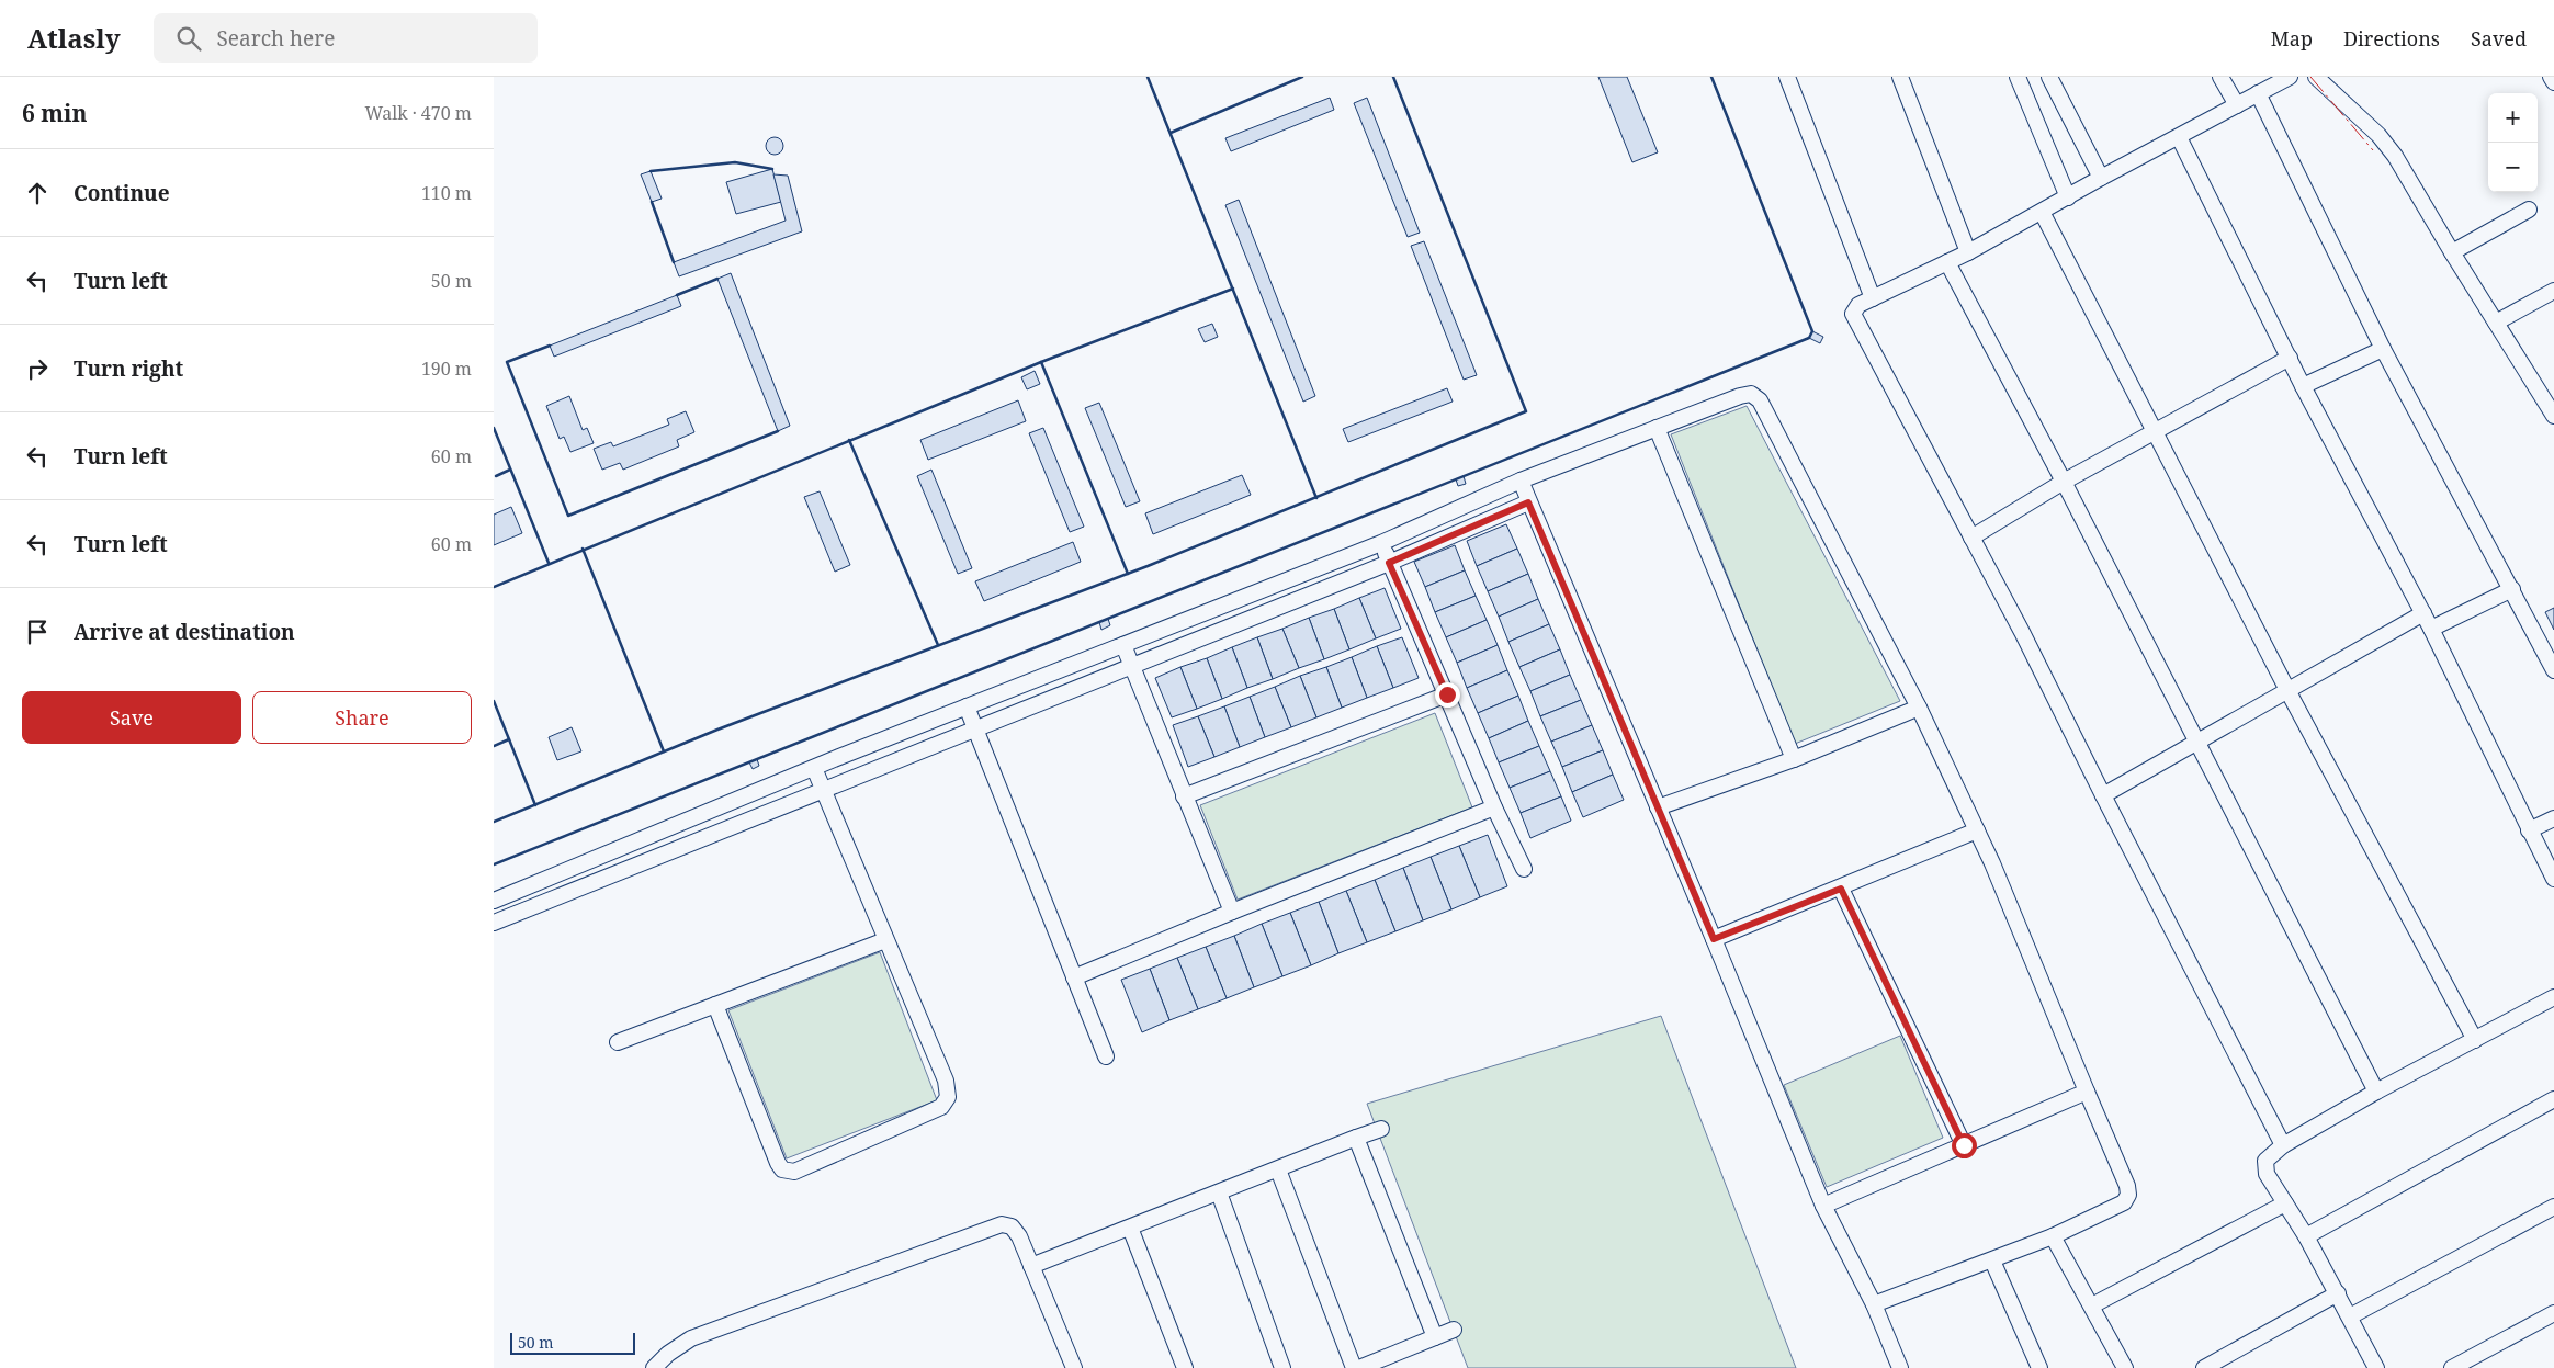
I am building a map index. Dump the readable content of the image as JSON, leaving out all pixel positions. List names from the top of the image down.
{
  "scale_bar": "50 m",
  "page": {
    "header": "Atlasly",
    "search": "Search here",
    "nav": ["Map", "Directions", "Saved"],
    "heading": ["6 min", "Walk · 470 m"],
    "map_buttons": ["+", "−"],
    "list": [
      ["Continue", "110 m"],
      ["Turn left", "50 m"],
      ["Turn right", "190 m"],
      ["Turn left", "60 m"],
      ["Turn left", "60 m"],
      "Arrive at destination"
    ],
    "buttons": ["Save", "Share"],
    "scale": "50 m"
  }
}
